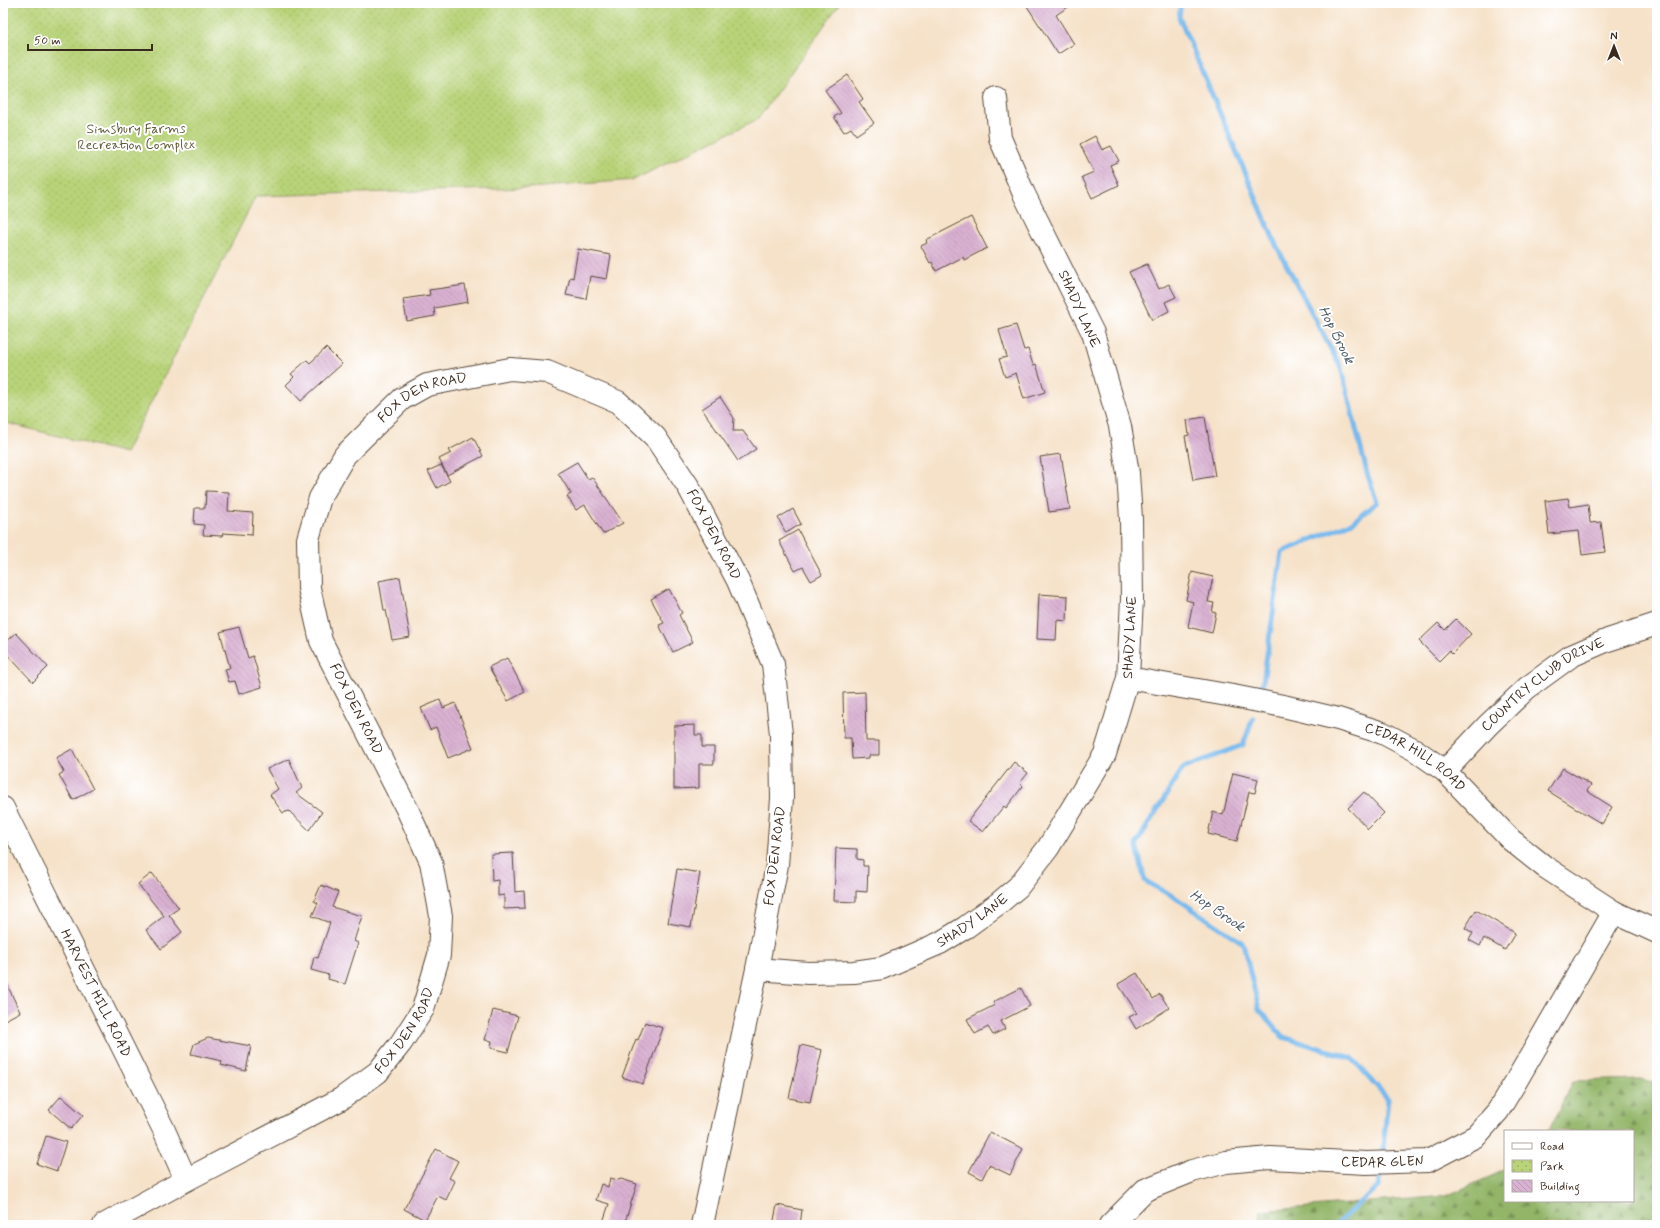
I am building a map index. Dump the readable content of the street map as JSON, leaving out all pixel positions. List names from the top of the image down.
{
  "streets": {
    "street": [
      "SHADY LANE",
      "FOX DEN ROAD",
      "COUNTRY CLUB DRIVE",
      "CEDAR HILL ROAD",
      "HARVEST HILL ROAD",
      "CEDAR GLEN"
    ]
  },
  "crossings": [
    ["SHADY LANE", "FOX DEN ROAD"],
    ["SHADY LANE", "CEDAR HILL ROAD"],
    ["FOX DEN ROAD", "HARVEST HILL ROAD"],
    ["COUNTRY CLUB DRIVE", "CEDAR HILL ROAD"],
    ["CEDAR HILL ROAD", "CEDAR GLEN"]
  ],
  "water": ["Hop Brook"],
  "parks": ["Simsbury Farms Recreation Complex"],
  "legend": ["Road", "Park", "Building"],
  "scale_bar": "50 m",
  "north": "top"
}
